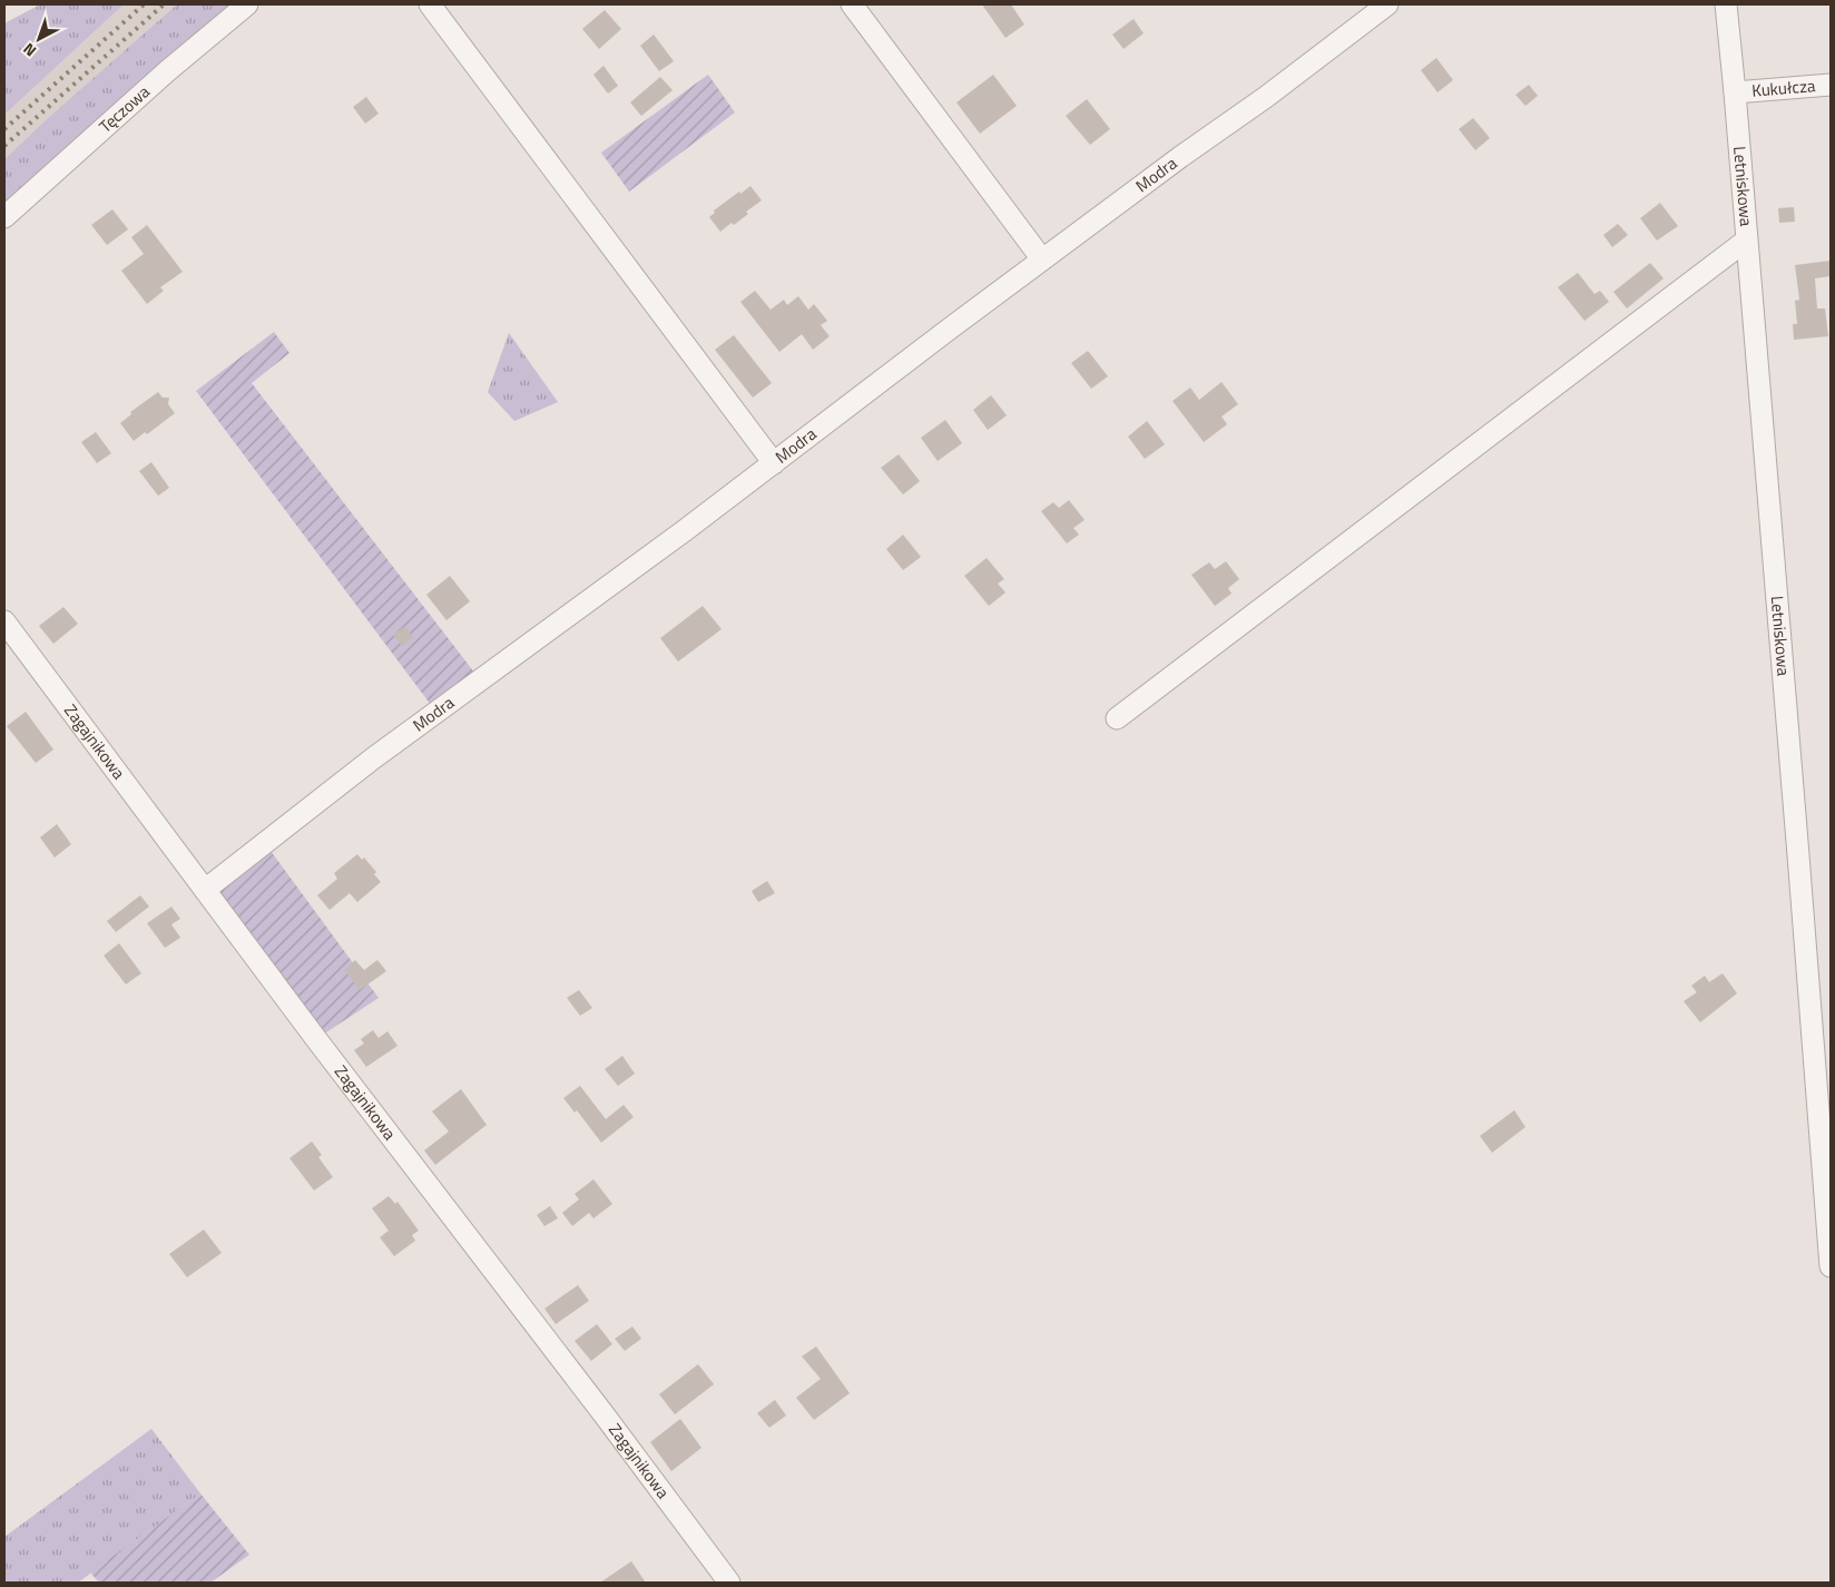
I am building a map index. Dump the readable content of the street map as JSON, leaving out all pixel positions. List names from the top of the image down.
{
  "streets": {
    "street": [
      "Kukułcza",
      "Tęczowa",
      "Modra",
      "Letniskowa",
      "Zagajnikowa"
    ]
  },
  "crossings": [
    ["Kukułcza", "Letniskowa"],
    ["Modra", "Zagajnikowa"]
  ],
  "north": "bottom left"
}
